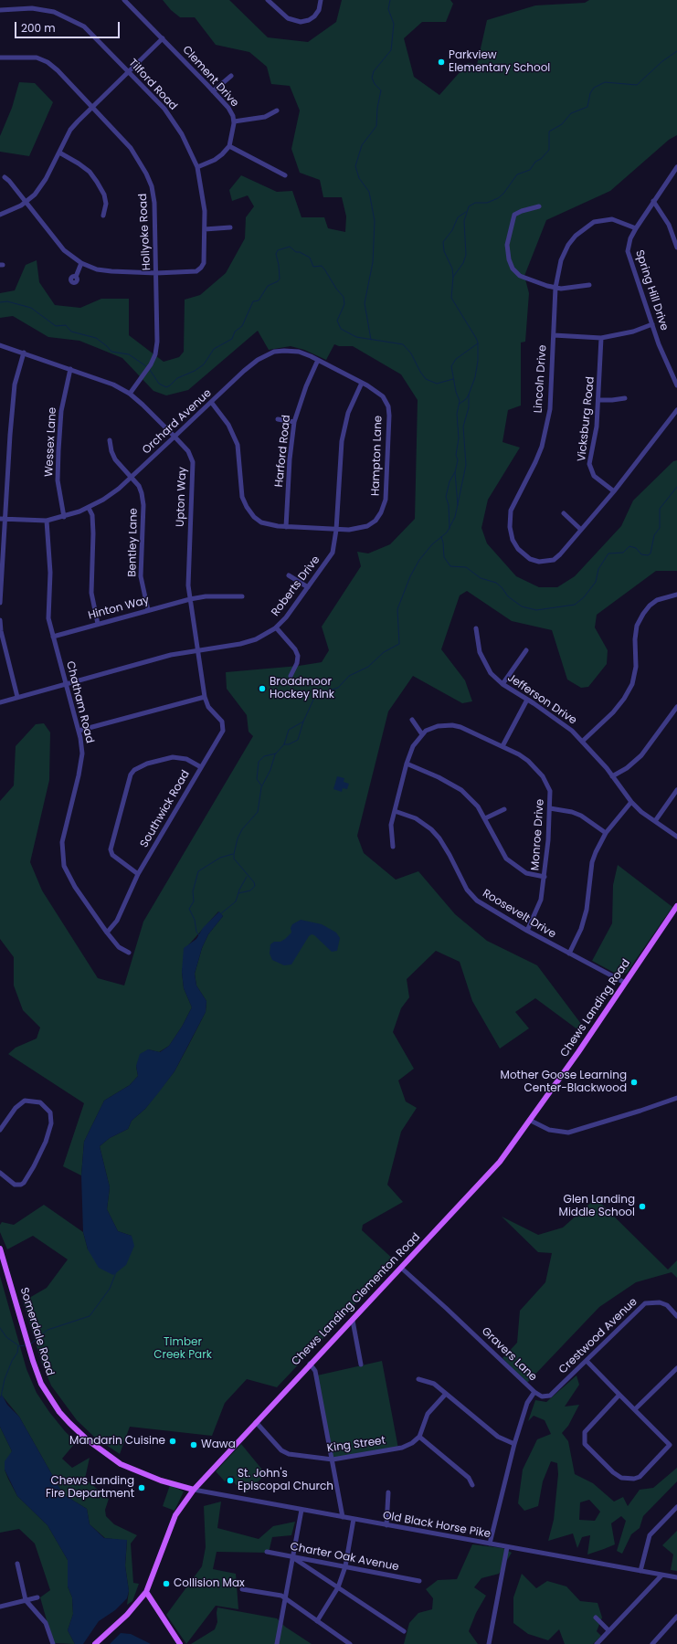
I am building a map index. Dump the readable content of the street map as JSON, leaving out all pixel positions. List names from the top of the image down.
{
  "streets": {
    "main road": ["Chews Landing Road", "Chews Landing Clementon Road", "Somerdale Road"],
    "street": [
      "Clement Drive",
      "Tilford Road",
      "Hollyoke Road",
      "Spring Hill Drive",
      "Lincoln Drive",
      "Vicksburg Road",
      "Orchard Avenue",
      "Wessex Lane",
      "Harford Road",
      "Hampton Lane",
      "Upton Way",
      "Bentley Lane",
      "Roberts Drive",
      "Hinton Way",
      "Jefferson Drive",
      "Chatham Road",
      "Southwick Road",
      "Monroe Drive",
      "Roosevelt Drive",
      "Crestwood Avenue",
      "Gravers Lane",
      "King Street",
      "Old Black Horse Pike",
      "Charter Oak Avenue"
    ]
  },
  "crossings": [
    ["Tilford Road", "Hollyoke Road"],
    ["Hollyoke Road", "Upton Way"],
    ["Spring Hill Drive", "Lincoln Drive"],
    ["Lincoln Drive", "Vicksburg Road"],
    ["Orchard Avenue", "Wessex Lane"],
    ["Orchard Avenue", "Harford Road"],
    ["Orchard Avenue", "Hampton Lane"],
    ["Orchard Avenue", "Upton Way"],
    ["Orchard Avenue", "Bentley Lane"],
    ["Orchard Avenue", "Roberts Drive"],
    ["Orchard Avenue", "Chatham Road"],
    ["Wessex Lane", "Upton Way"],
    ["Harford Road", "Hampton Lane"],
    ["Hampton Lane", "Roberts Drive"],
    ["Upton Way", "Roberts Drive"],
    ["Upton Way", "Hinton Way"],
    ["Upton Way", "Southwick Road"],
    ["Bentley Lane", "Hinton Way"],
    ["Roberts Drive", "Chatham Road"],
    ["Hinton Way", "Chatham Road"],
    ["Chatham Road", "Southwick Road"],
    ["Monroe Drive", "Roosevelt Drive"],
    ["Roosevelt Drive", "Chews Landing Road"],
    ["Chews Landing Road", "Chews Landing Clementon Road"],
    ["Chews Landing Clementon Road", "Somerdale Road"],
    ["Chews Landing Clementon Road", "Gravers Lane"],
    ["Chews Landing Clementon Road", "King Street"],
    ["Chews Landing Clementon Road", "Old Black Horse Pike"],
    ["Somerdale Road", "Old Black Horse Pike"],
    ["Crestwood Avenue", "Gravers Lane"],
    ["Gravers Lane", "Old Black Horse Pike"]
  ],
  "parks": ["Timber Creek Park"],
  "places": [
    "Parkview Elementary School",
    "Broadmoor Hockey Rink",
    "Mother Goose Learning Center-Blackwood",
    "Glen Landing Middle School",
    "Mandarin Cuisine",
    "Wawa",
    "St. John's Episcopal Church",
    "Chews Landing Fire Department",
    "Collision Max"
  ],
  "scale_bar": "200 m"
}
